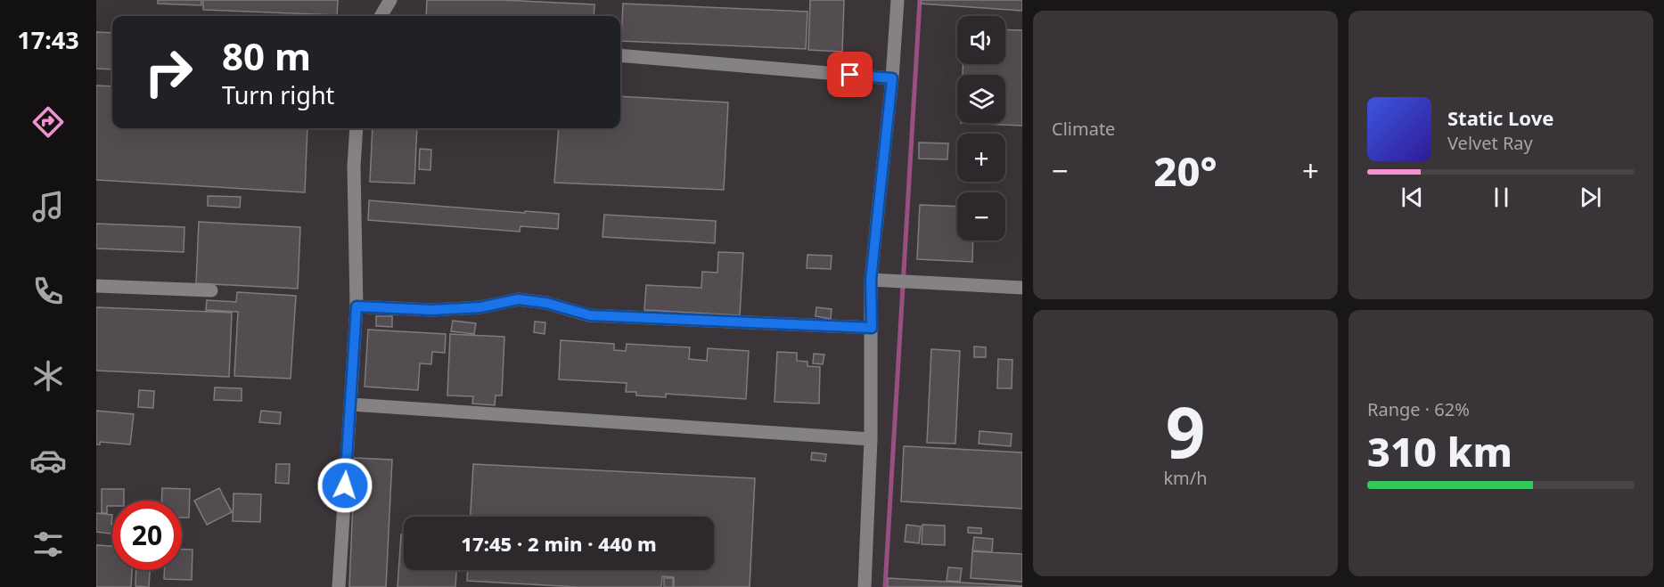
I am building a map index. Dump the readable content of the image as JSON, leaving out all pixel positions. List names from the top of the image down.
{
  "page": {
    "tabs": "17:43",
    "tile": [
      "Climate",
      ["9", "km/h"],
      ["Range · 62%", "310 km"]
    ],
    "map_buttons": ["+", "−"],
    "turn": ["80 m", "Turn right"],
    "song": ["Static Love", "Velvet Ray"],
    "heat": ["−", "20°", "+"],
    "limit": "20",
    "trip": "17:45 · 2 min · 440 m"
  }
}
